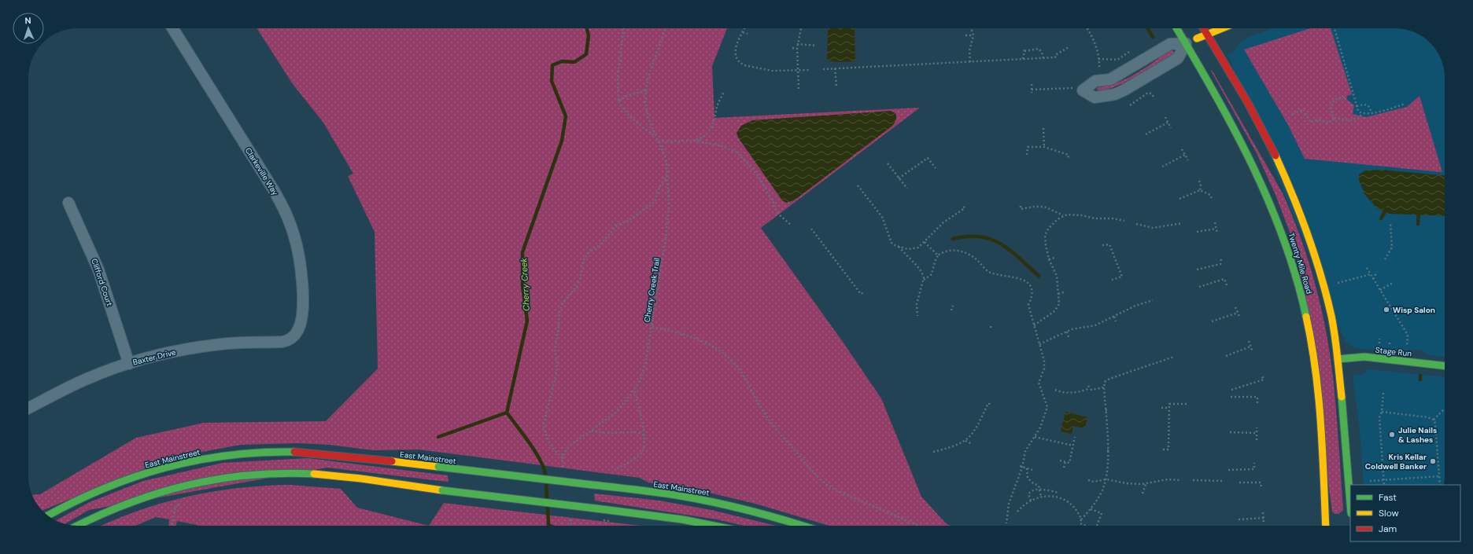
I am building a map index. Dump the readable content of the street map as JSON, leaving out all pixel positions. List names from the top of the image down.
{
  "streets": {
    "main road": ["Twenty Mile Road", "Stage Run", "East Mainstreet"],
    "street": ["Clarkeville Way", "Clifford Court", "Baxter Drive"],
    "path": ["Cherry Creek Trail"]
  },
  "crossings": [
    ["Clarkeville Way", "Baxter Drive"],
    ["Twenty Mile Road", "Stage Run"],
    ["Clifford Court", "Baxter Drive"]
  ],
  "water": ["Cherry Creek"],
  "places": ["Wisp Salon", "Julie Nails & Lashes", "Kris Kellar Coldwell Banker"],
  "legend": ["Fast", "Slow", "Jam"],
  "north": "top"
}
